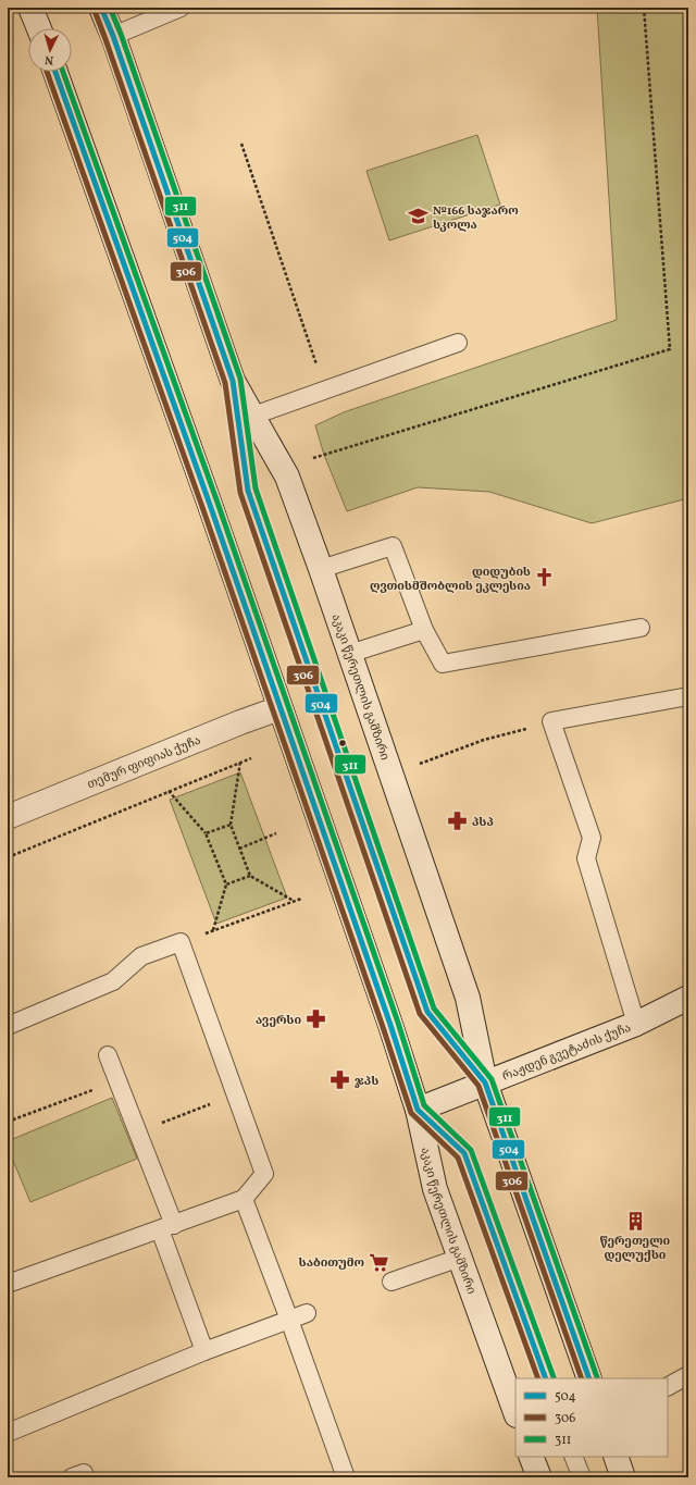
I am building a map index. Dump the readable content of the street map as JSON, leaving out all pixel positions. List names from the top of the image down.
{
  "streets": {
    "main road": ["აკაკი წერეთლის გამზირი", "თემურ ფიფიას ქუჩა", "რაჟდენ გვეტაძის ქუჩა"]
  },
  "crossings": [
    ["აკაკი წერეთლის გამზირი", "თემურ ფიფიას ქუჩა"],
    ["აკაკი წერეთლის გამზირი", "რაჟდენ გვეტაძის ქუჩა"]
  ],
  "places": {
    "school or university": ["№166 საჯარო სკოლა"],
    "church": ["დიდუბის ღვთისმშობლის ეკლესია"],
    "pharmacy": ["პსპ", "ავერსი", "ჯპს"],
    "building": ["წერეთელი დელუქსი"],
    "supermarket": ["საბითუმო"]
  },
  "lines": ["transit line 504", "transit line 311", "transit line 306"],
  "legend": ["504", "306", "311"],
  "north": "bottom"
}
